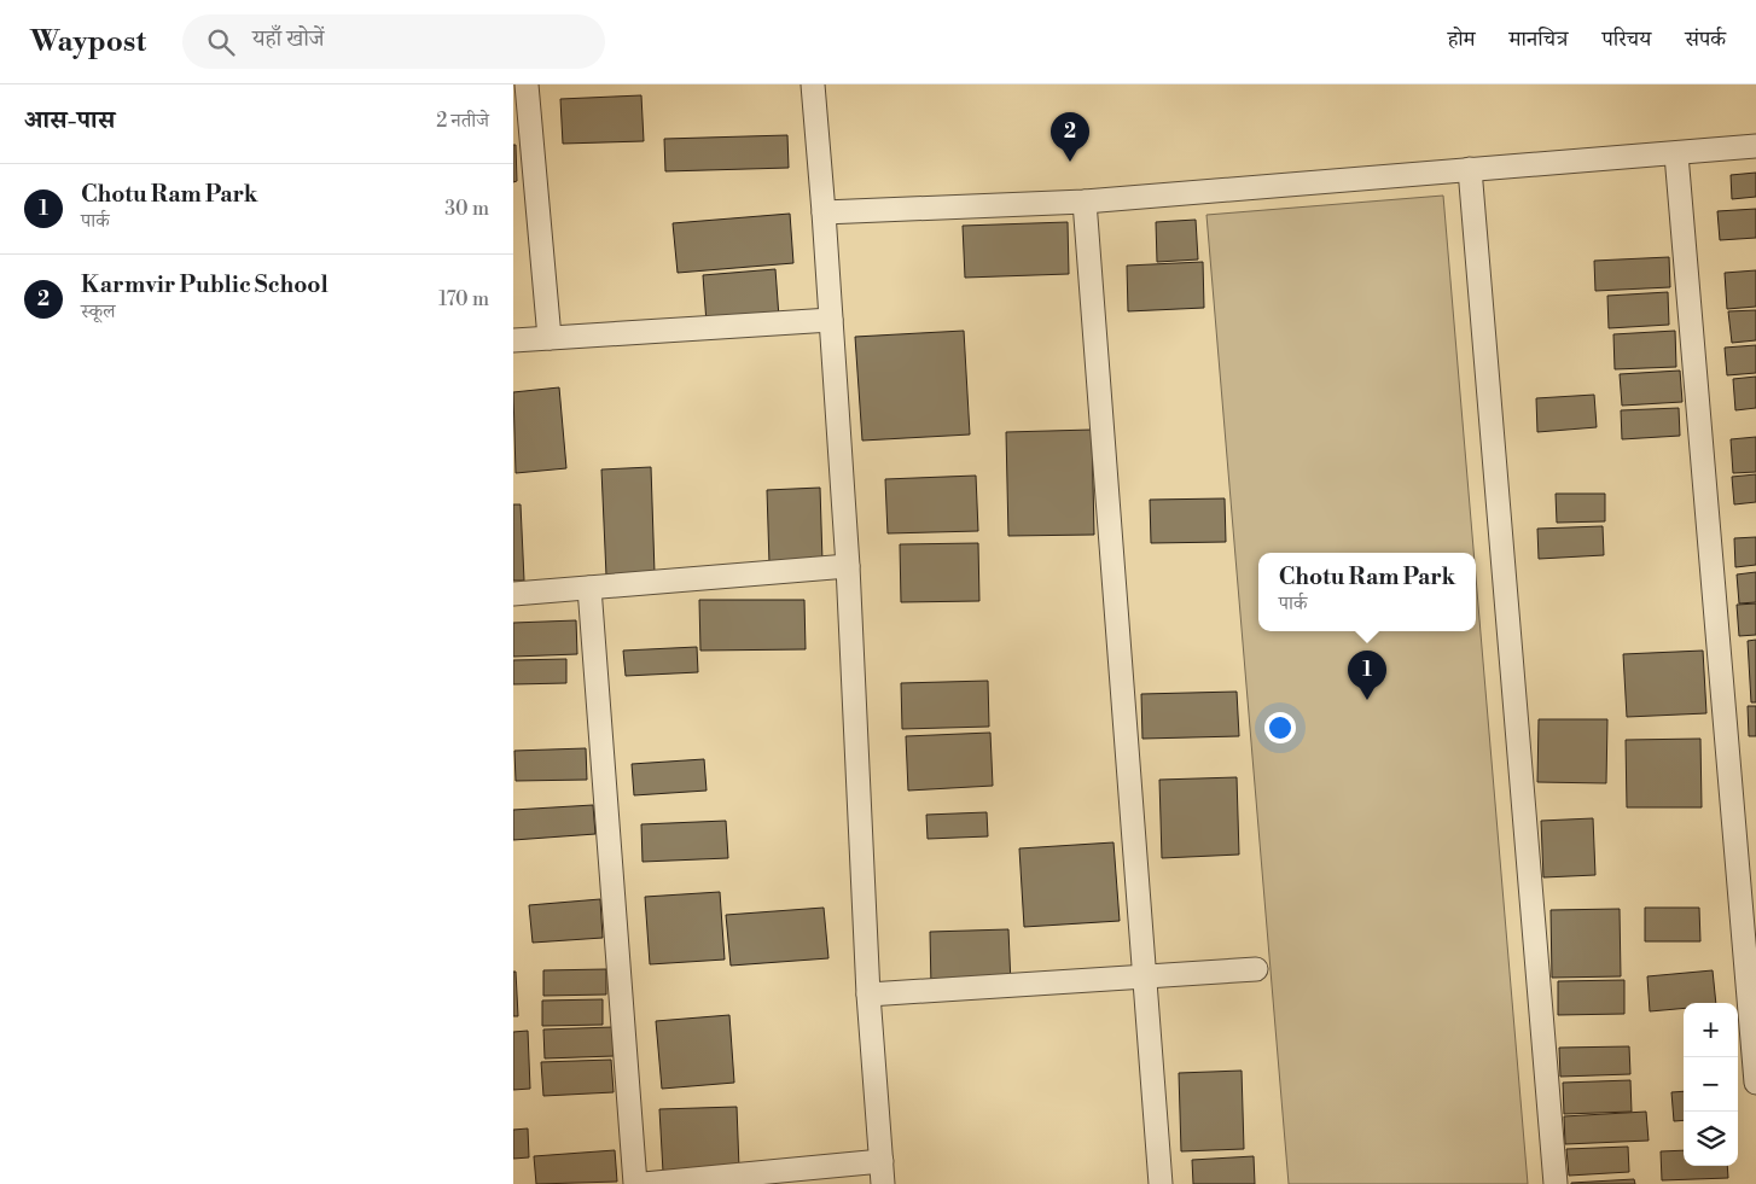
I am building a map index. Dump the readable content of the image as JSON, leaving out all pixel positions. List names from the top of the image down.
{
  "page": {
    "header": "Waypost",
    "search": "यहाँ खोजें",
    "nav": [
      "होम",
      "मानचित्र",
      "परिचय",
      "संपर्क"
    ],
    "heading": ["आस-पास", "2 नतीजे"],
    "pins": ["2", "1"],
    "list": [
      {
        "mark": "1",
        "name": "Chotu Ram Park",
        "note": "पार्क",
        "value": "30 m"
      },
      {
        "mark": "2",
        "name": "Karmvir Public School",
        "note": "स्कूल",
        "value": "170 m"
      }
    ],
    "popup": ["Chotu Ram Park", "पार्क"],
    "map_buttons": ["+", "−"]
  }
}
